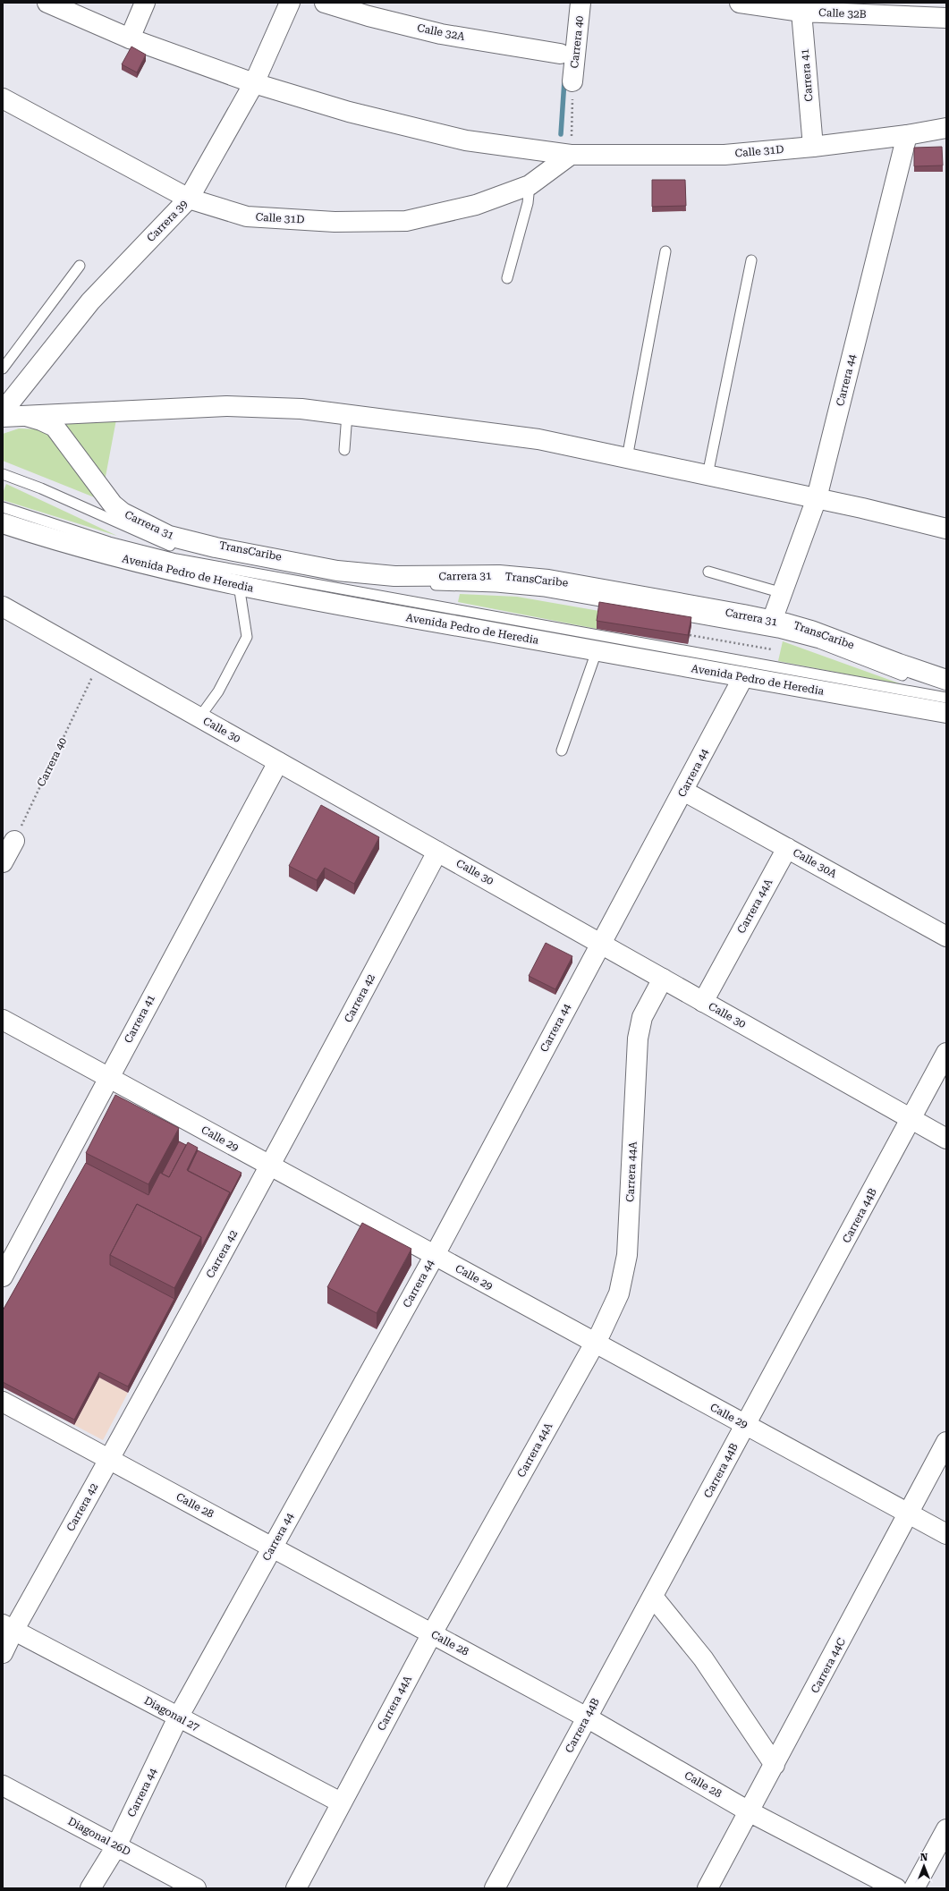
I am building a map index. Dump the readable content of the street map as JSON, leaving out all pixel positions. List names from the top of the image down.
{
  "streets": {
    "main road": [
      "Calle 32B",
      "Calle 32A",
      "Carrera 40",
      "Carrera 41",
      "Calle 31D",
      "Carrera 39",
      "Carrera 44",
      "Carrera 31",
      "Avenida Pedro de Heredia",
      "Calle 30",
      "Calle 30A",
      "Carrera 44A",
      "Carrera 42",
      "Calle 29",
      "Carrera 44B",
      "Calle 28",
      "Carrera 44C",
      "Diagonal 27",
      "Diagonal 26D"
    ],
    "lane": ["TransCaribe"]
  },
  "crossings": [
    ["Calle 32B", "Carrera 41"],
    ["Carrera 40", "Calle 30"],
    ["Carrera 41", "Calle 31D"],
    ["Carrera 41", "Calle 30"],
    ["Carrera 41", "Calle 29"],
    ["Calle 31D", "Carrera 39"],
    ["Calle 31D", "Carrera 44"],
    ["Carrera 44", "Carrera 31"],
    ["Carrera 44", "Avenida Pedro de Heredia"],
    ["Carrera 44", "Calle 30"],
    ["Carrera 44", "Calle 30A"],
    ["Carrera 44", "Calle 29"],
    ["Carrera 44", "Calle 28"],
    ["Carrera 44", "Diagonal 27"],
    ["Carrera 44", "Diagonal 26D"],
    ["Calle 30", "Carrera 44A"],
    ["Calle 30", "Carrera 42"],
    ["Calle 30", "Carrera 44B"],
    ["Calle 30A", "Carrera 44A"],
    ["Carrera 44A", "Calle 29"],
    ["Carrera 44A", "Calle 28"],
    ["Carrera 44A", "Diagonal 27"],
    ["Carrera 42", "Calle 29"],
    ["Carrera 42", "Calle 28"],
    ["Carrera 42", "Diagonal 27"],
    ["Calle 29", "Carrera 44B"],
    ["Calle 29", "Carrera 44C"],
    ["Carrera 44B", "Calle 28"],
    ["Calle 28", "Carrera 44C"]
  ],
  "north": "top"
}
